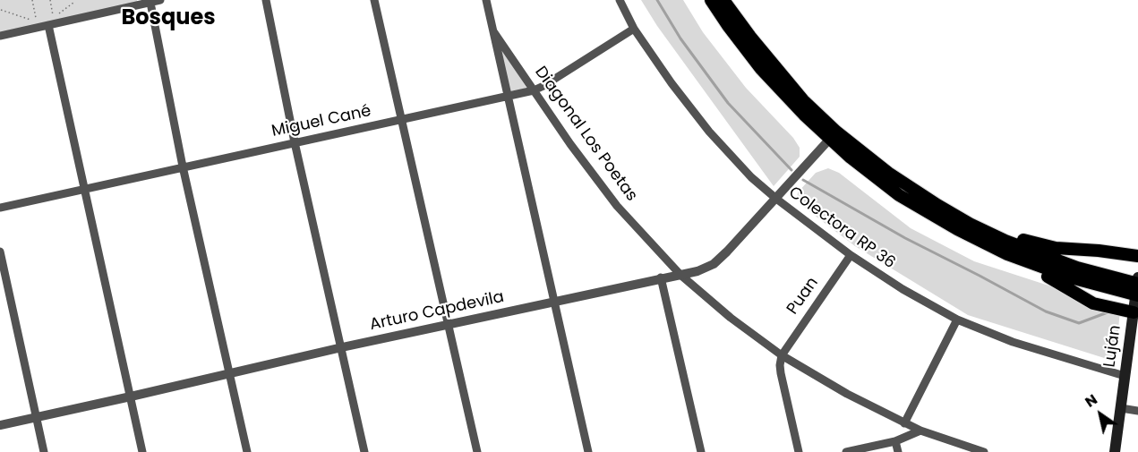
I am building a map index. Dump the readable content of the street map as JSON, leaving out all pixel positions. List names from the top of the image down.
{
  "streets": {
    "main road": ["Luján"],
    "street": [
      "Miguel Cané",
      "Diagonal Los Poetas",
      "Colectora RP 36",
      "Puan",
      "Arturo Capdevila"
    ]
  },
  "crossings": [
    ["Miguel Cané", "Diagonal Los Poetas"],
    ["Miguel Cané", "Colectora RP 36"],
    ["Diagonal Los Poetas", "Puan"],
    ["Diagonal Los Poetas", "Arturo Capdevila"],
    ["Colectora RP 36", "Puan"],
    ["Colectora RP 36", "Arturo Capdevila"],
    ["Colectora RP 36", "Luján"]
  ],
  "districts": ["Bosques"],
  "north": "top left"
}
